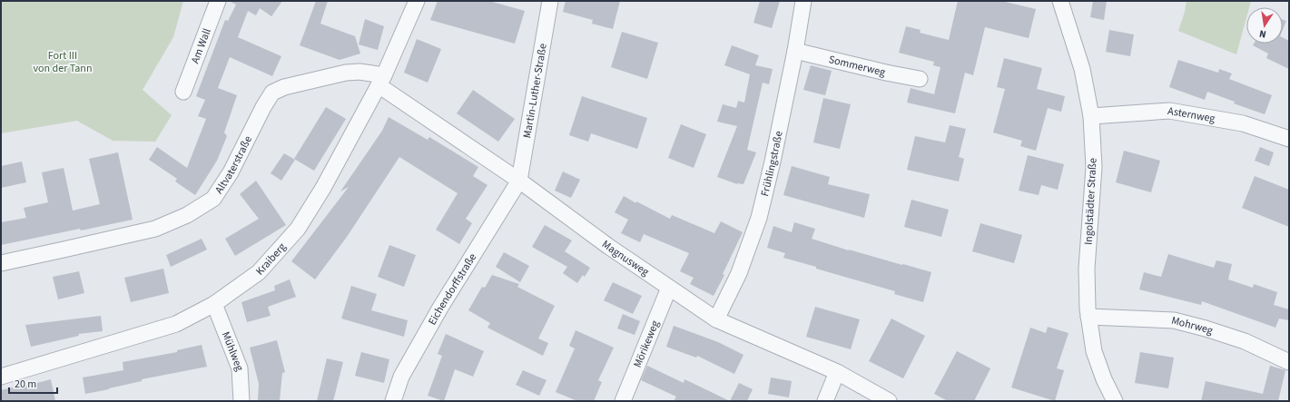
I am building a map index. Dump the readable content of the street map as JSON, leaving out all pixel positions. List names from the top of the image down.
{
  "streets": {
    "street": [
      "Am Wall",
      "Sommerweg",
      "Martin-Luther-Straße",
      "Asternweg",
      "Frühlingstraße",
      "Altvaterstraße",
      "Ingolstädter Straße",
      "Magnusweg",
      "Kraiberg",
      "Eichendorffstraße",
      "Mohrweg",
      "Mörikeweg",
      "Mühlweg"
    ]
  },
  "crossings": [
    ["Sommerweg", "Frühlingstraße"],
    ["Martin-Luther-Straße", "Magnusweg"],
    ["Martin-Luther-Straße", "Eichendorffstraße"],
    ["Asternweg", "Ingolstädter Straße"],
    ["Frühlingstraße", "Magnusweg"],
    ["Altvaterstraße", "Magnusweg"],
    ["Altvaterstraße", "Kraiberg"],
    ["Ingolstädter Straße", "Mohrweg"],
    ["Magnusweg", "Kraiberg"],
    ["Magnusweg", "Eichendorffstraße"],
    ["Magnusweg", "Mörikeweg"],
    ["Kraiberg", "Mühlweg"]
  ],
  "parks": ["Fort III von der Tann"],
  "scale_bar": "20 m",
  "north": "bottom"
}
